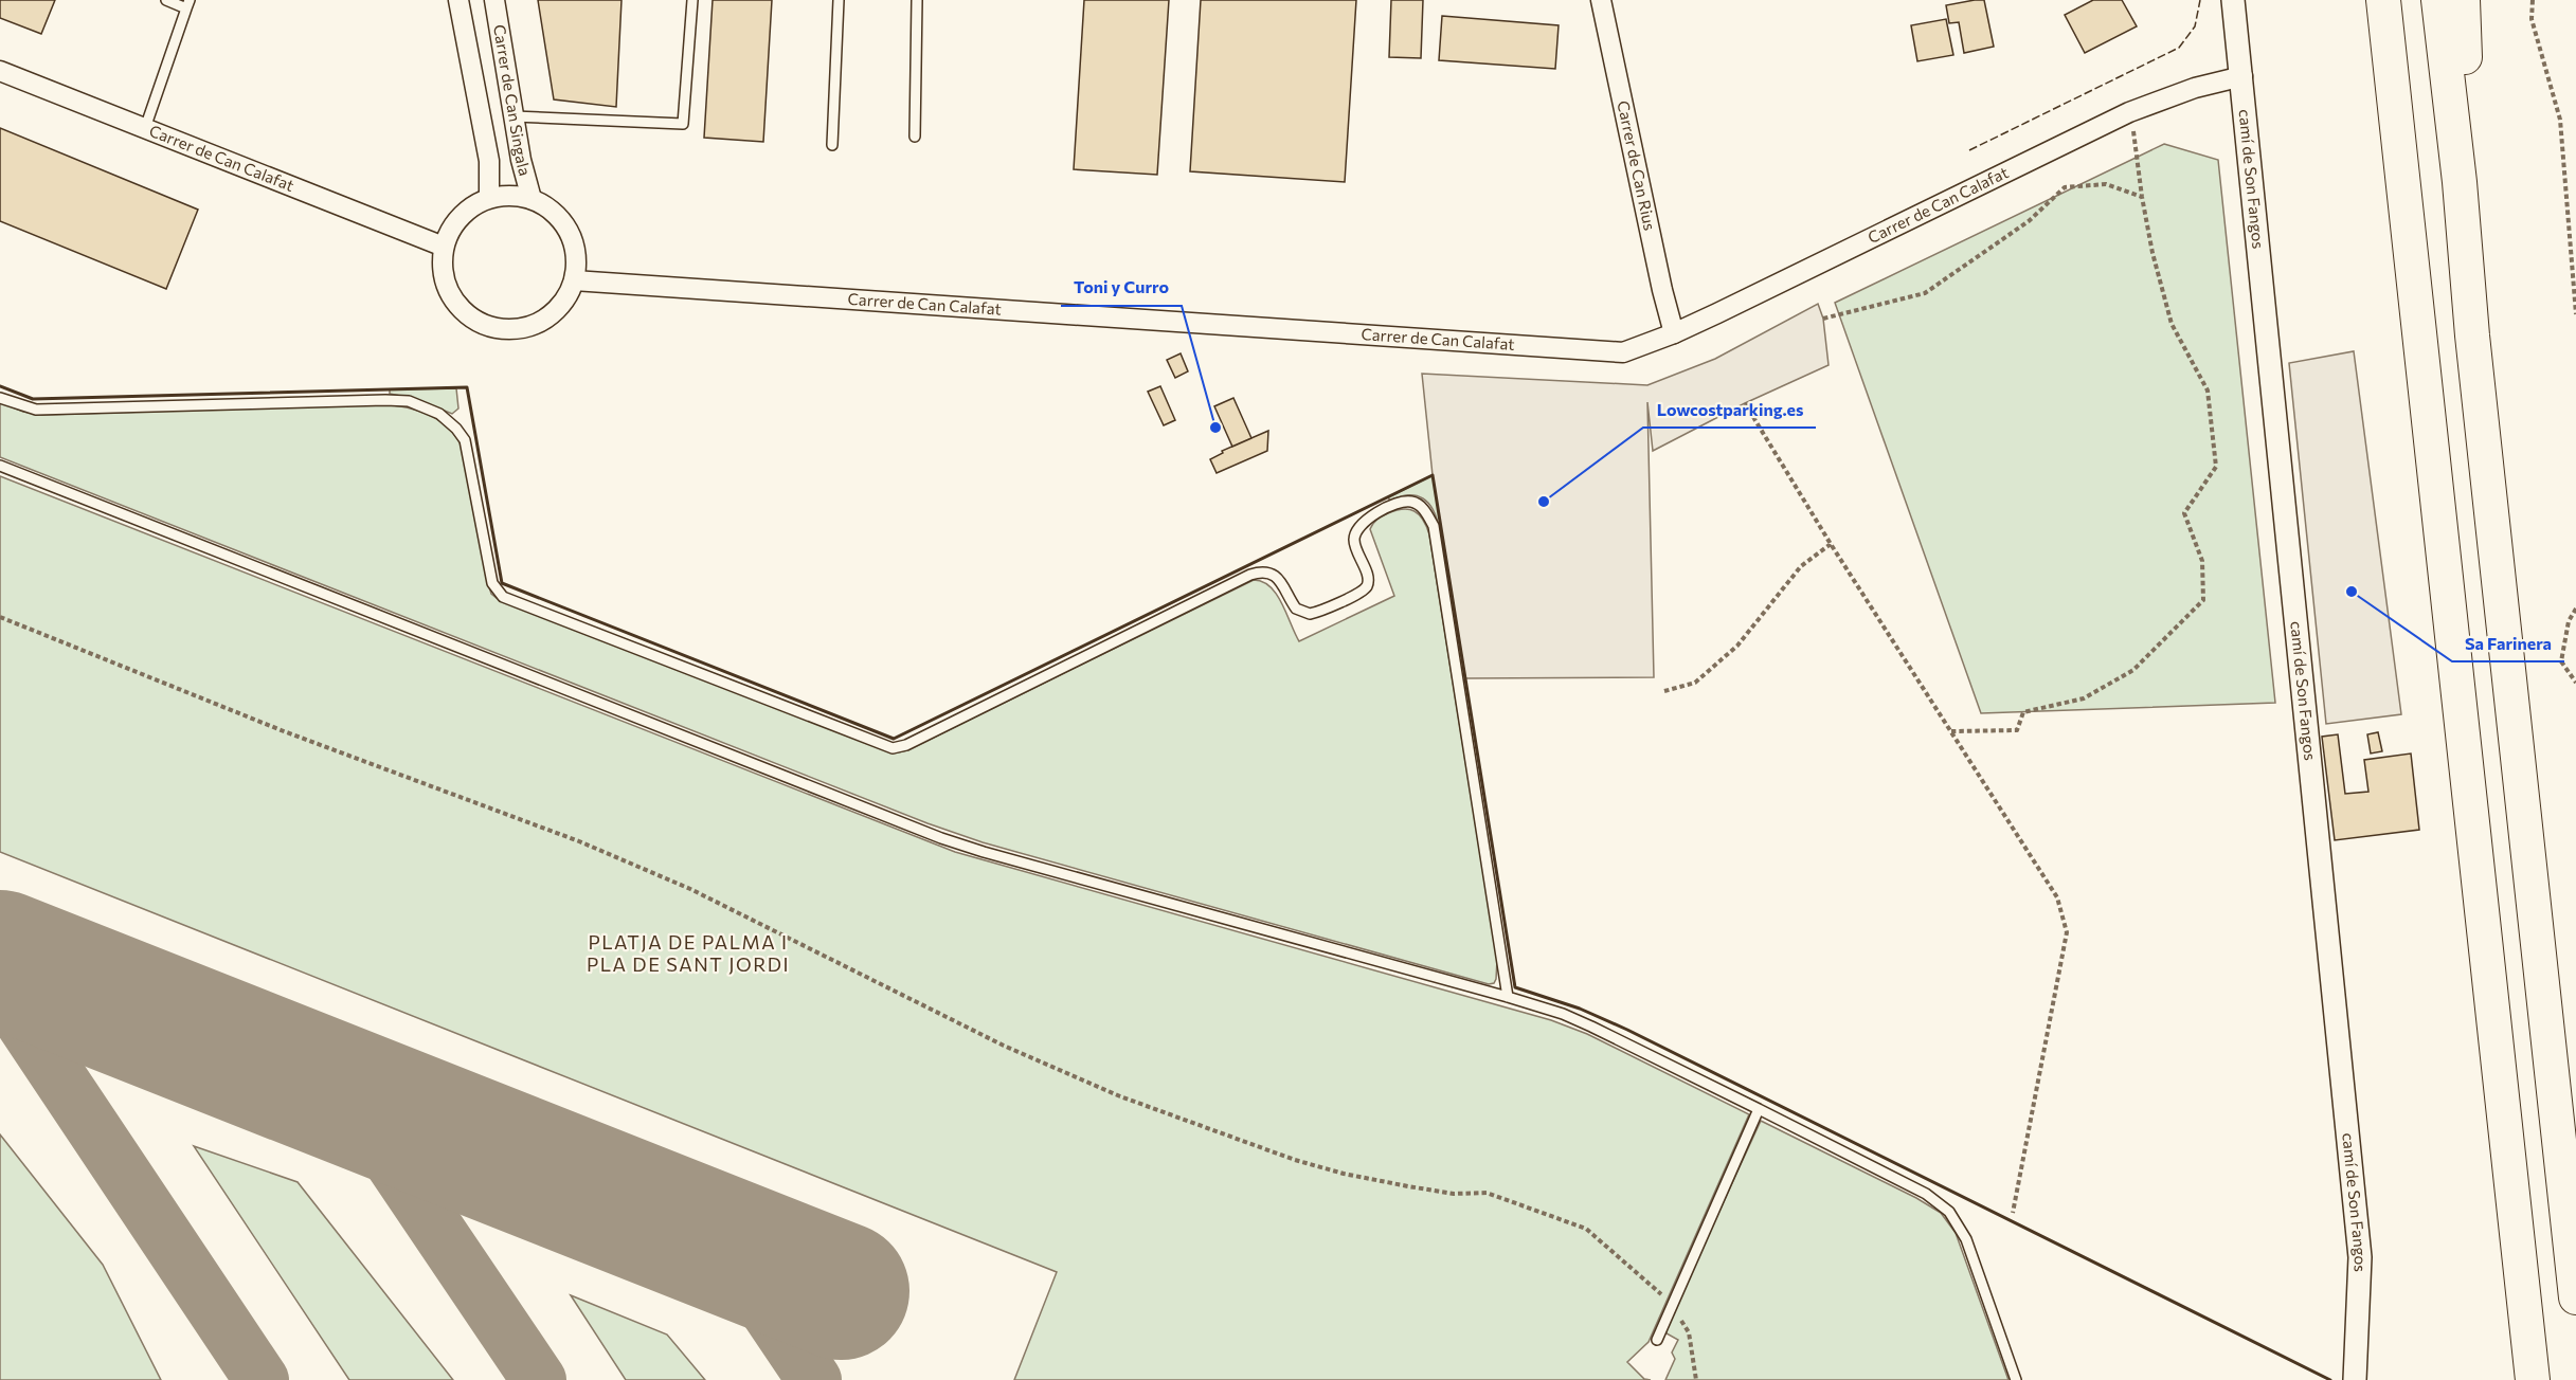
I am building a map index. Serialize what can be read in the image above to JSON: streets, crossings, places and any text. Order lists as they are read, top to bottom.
{
  "streets": {
    "street": [
      "Carrer de Can Singala",
      "Carrer de Can Calafat",
      "Carrer de Can Rius",
      "camí de Son Fangos"
    ]
  },
  "crossings": [
    ["Carrer de Can Singala", "Carrer de Can Calafat"],
    ["Carrer de Can Calafat", "Carrer de Can Rius"],
    ["Carrer de Can Calafat", "camí de Son Fangos"]
  ],
  "districts": ["PLATJA DE PALMA I PLA DE SANT JORDI"],
  "places": ["Toni y Curro", "Lowcostparking.es", "Sa Farinera"]
}
